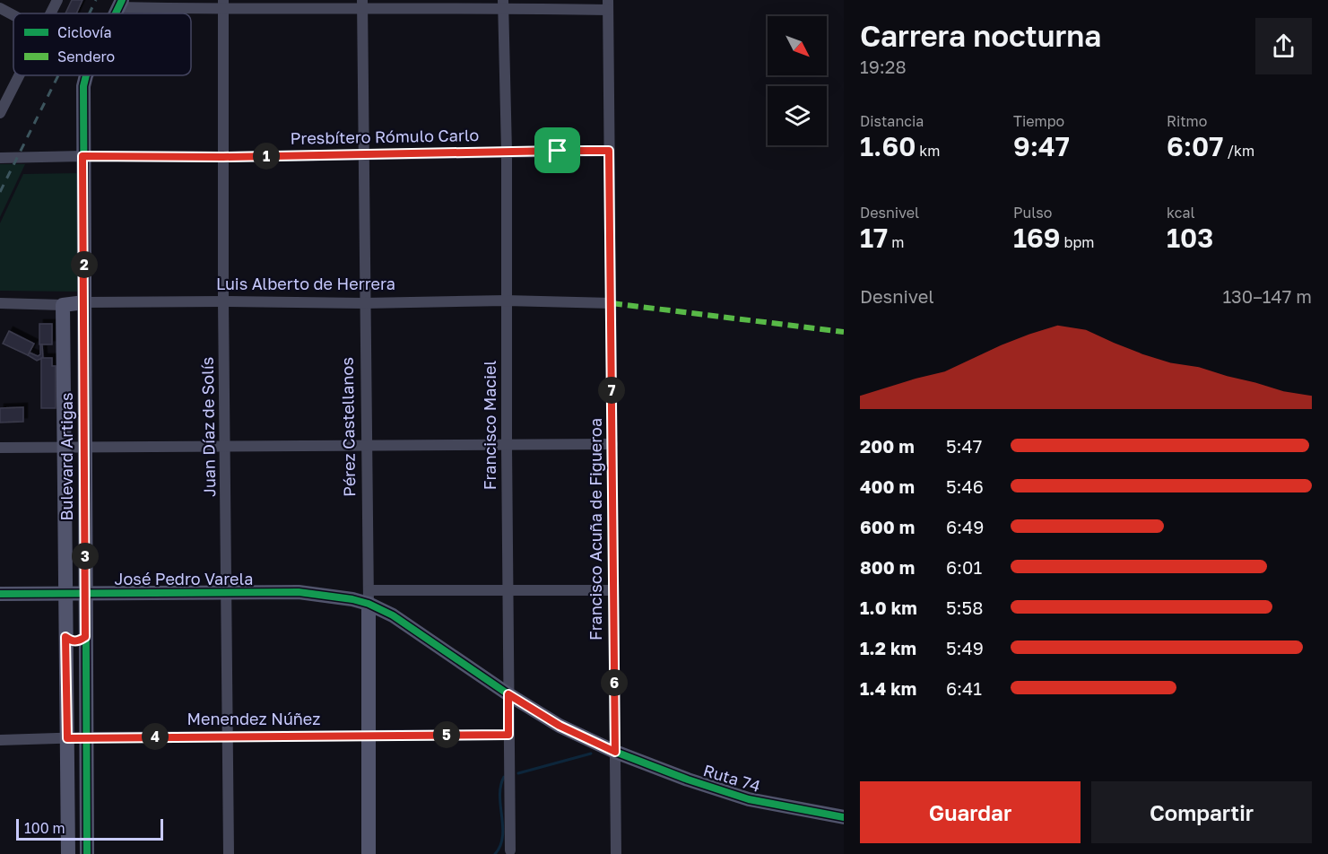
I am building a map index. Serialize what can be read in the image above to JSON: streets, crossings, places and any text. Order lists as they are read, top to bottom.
{
  "streets": {
    "street": [
      "Presbítero Rómulo Carlo",
      "Luis Alberto de Herrera",
      "Francisco Maciel",
      "Juan Díaz de Solís",
      "Pérez Castellanos",
      "Bulevard Artigas",
      "Francisco Acuña de Figueroa",
      "José Pedro Varela",
      "Menendez Núñez",
      "Ruta 74"
    ]
  },
  "crossings": [
    ["Presbítero Rómulo Carlo", "Francisco Maciel"],
    ["Presbítero Rómulo Carlo", "Juan Díaz de Solís"],
    ["Presbítero Rómulo Carlo", "Pérez Castellanos"],
    ["Presbítero Rómulo Carlo", "Bulevard Artigas"],
    ["Presbítero Rómulo Carlo", "Francisco Acuña de Figueroa"],
    ["Luis Alberto de Herrera", "Francisco Maciel"],
    ["Luis Alberto de Herrera", "Juan Díaz de Solís"],
    ["Luis Alberto de Herrera", "Pérez Castellanos"],
    ["Luis Alberto de Herrera", "Bulevard Artigas"],
    ["Luis Alberto de Herrera", "Francisco Acuña de Figueroa"],
    ["Francisco Maciel", "José Pedro Varela"],
    ["Francisco Maciel", "Menendez Núñez"],
    ["Francisco Maciel", "Ruta 74"],
    ["Juan Díaz de Solís", "José Pedro Varela"],
    ["Juan Díaz de Solís", "Menendez Núñez"],
    ["Pérez Castellanos", "José Pedro Varela"],
    ["Pérez Castellanos", "Menendez Núñez"],
    ["Bulevard Artigas", "José Pedro Varela"],
    ["Bulevard Artigas", "Menendez Núñez"],
    ["Francisco Acuña de Figueroa", "Ruta 74"],
    ["José Pedro Varela", "Ruta 74"]
  ],
  "legend": ["Ciclovía", "Sendero"],
  "scale_bar": "100 m",
  "north": "bottom right",
  "page": {
    "heading": ["Carrera nocturna", "19:28"],
    "stats": [
      ["Distancia", "1.60 km"],
      ["Tiempo", "9:47"],
      ["Ritmo", "6:07 /km"],
      ["Desnivel", "17 m"],
      ["Pulso", "169 bpm"],
      ["kcal", "103"]
    ],
    "pins": [
      "1",
      "2",
      "7",
      "3",
      "6",
      "5",
      "4"
    ],
    "chart": ["Desnivel", "130–147 m"],
    "list": [
      {
        "name": "200 m",
        "note": "5:47"
      },
      {
        "name": "400 m",
        "note": "5:46"
      },
      {
        "name": "600 m",
        "note": "6:49"
      },
      {
        "name": "800 m",
        "note": "6:01"
      },
      {
        "name": "1.0 km",
        "note": "5:58"
      },
      {
        "name": "1.2 km",
        "note": "5:49"
      },
      {
        "name": "1.4 km",
        "note": "6:41"
      }
    ],
    "buttons": ["Guardar", "Compartir"],
    "scale": "100 m"
  }
}
